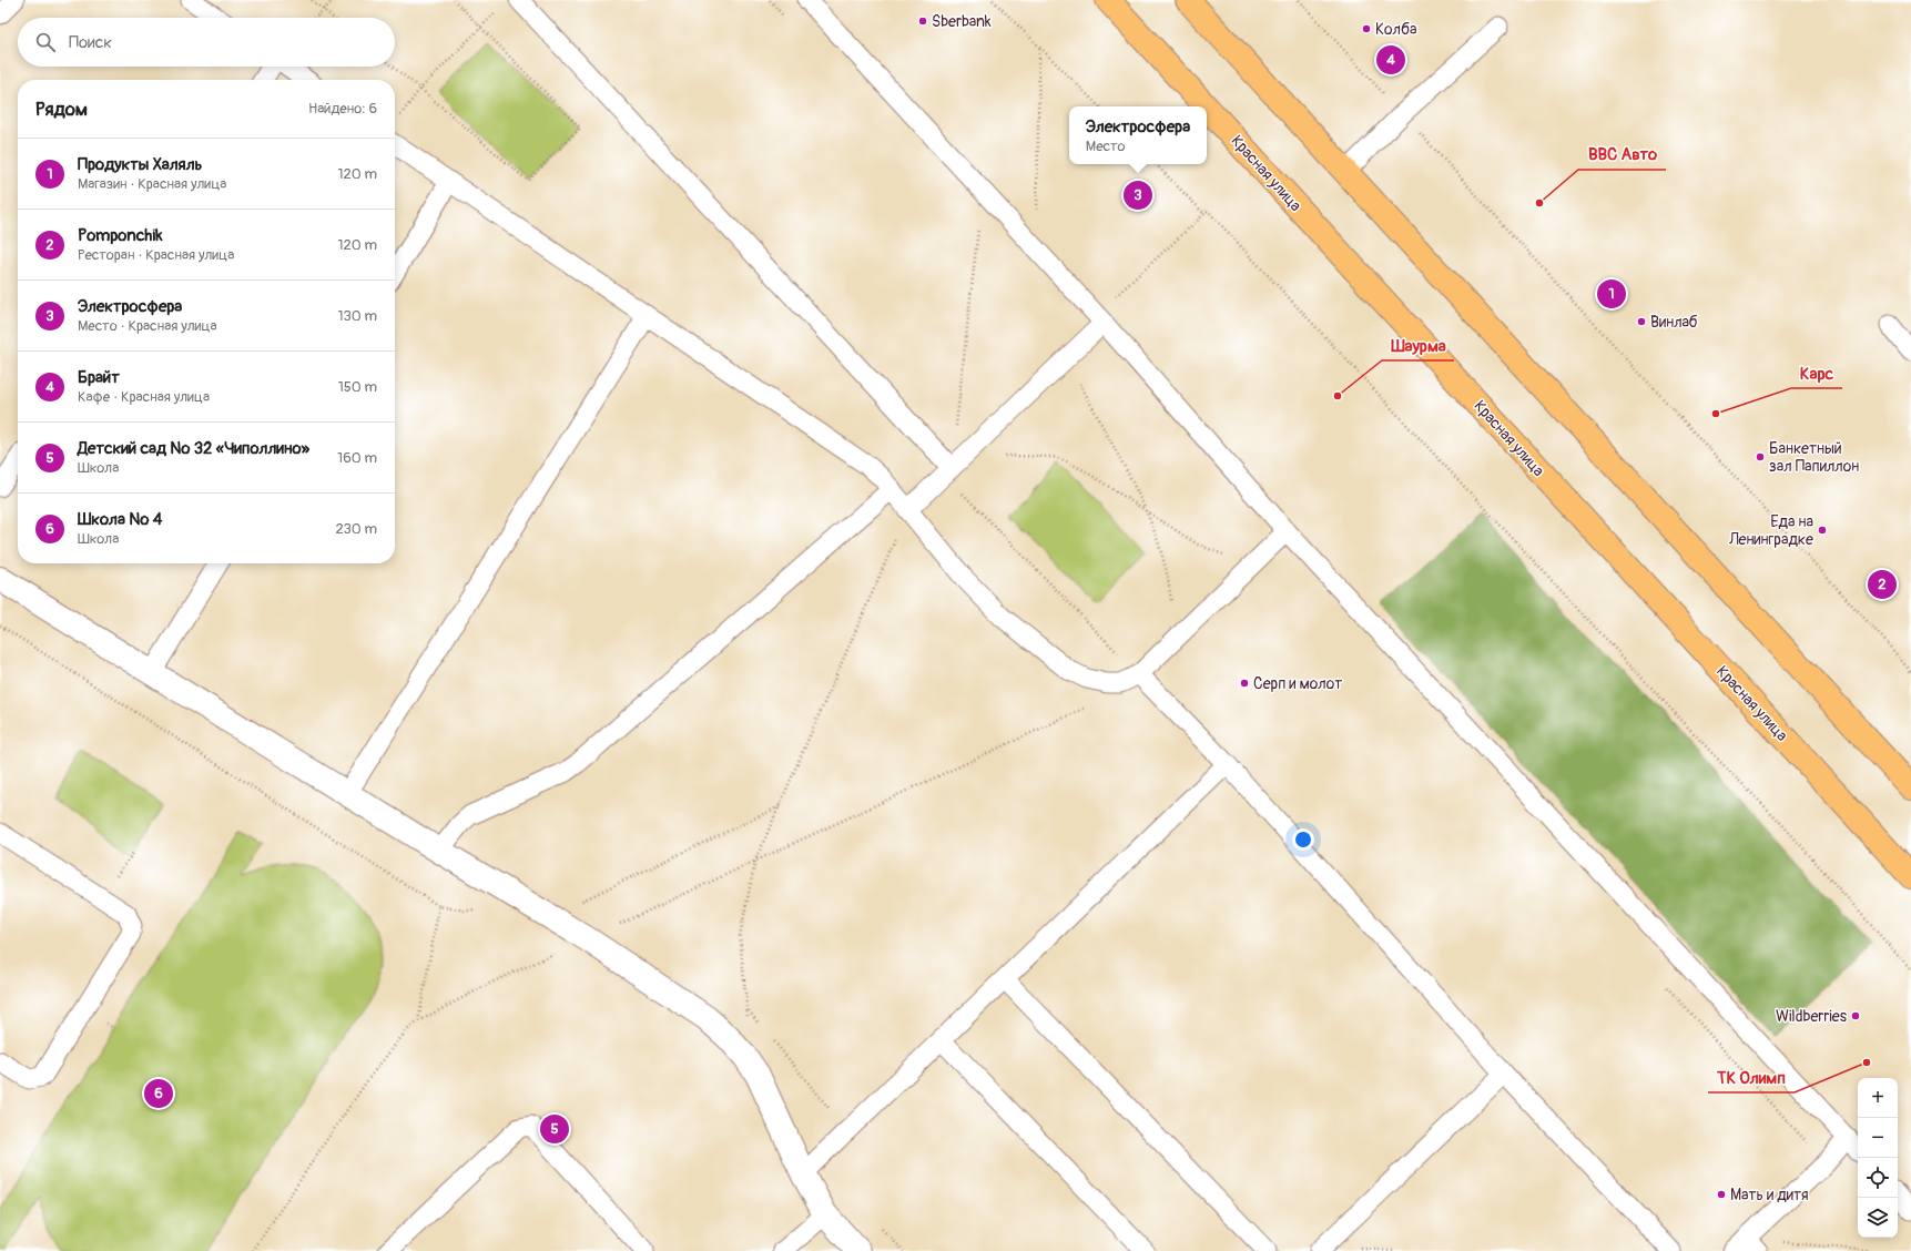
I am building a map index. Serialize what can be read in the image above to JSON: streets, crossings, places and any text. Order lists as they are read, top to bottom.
{
  "streets": {
    "highway": ["Красная улица"]
  },
  "places": [
    "Sberbank",
    "Колба",
    "ВВС Авто",
    "Винлаб",
    "Шаурма",
    "Карс",
    "Банкетный зал Папиллон",
    "Еда на Ленинградке",
    "Серп и молот",
    "Wildberries",
    "ТК Олимп",
    "Мать и дитя"
  ],
  "page": {
    "search": "Поиск",
    "pins": [
      "4",
      "3",
      "1",
      "2",
      "6",
      "5"
    ],
    "heading": ["Рядом", "Найдено: 6"],
    "popup": ["Электросфера", "Место"],
    "list": [
      {
        "mark": "1",
        "name": "Продукты Халяль",
        "note": "Магазин · Красная улица",
        "value": "120 m"
      },
      {
        "mark": "2",
        "name": "Pomponchik",
        "note": "Ресторан · Красная улица",
        "value": "120 m"
      },
      {
        "mark": "3",
        "name": "Электросфера",
        "note": "Место · Красная улица",
        "value": "130 m"
      },
      {
        "mark": "4",
        "name": "Брайт",
        "note": "Кафе · Красная улица",
        "value": "150 m"
      },
      {
        "mark": "5",
        "name": "Детский сад № 32 «Чиполлино»",
        "note": "Школа",
        "value": "160 m"
      },
      {
        "mark": "6",
        "name": "Школа № 4",
        "note": "Школа",
        "value": "230 m"
      }
    ],
    "map_buttons": ["+", "−"]
  }
}
